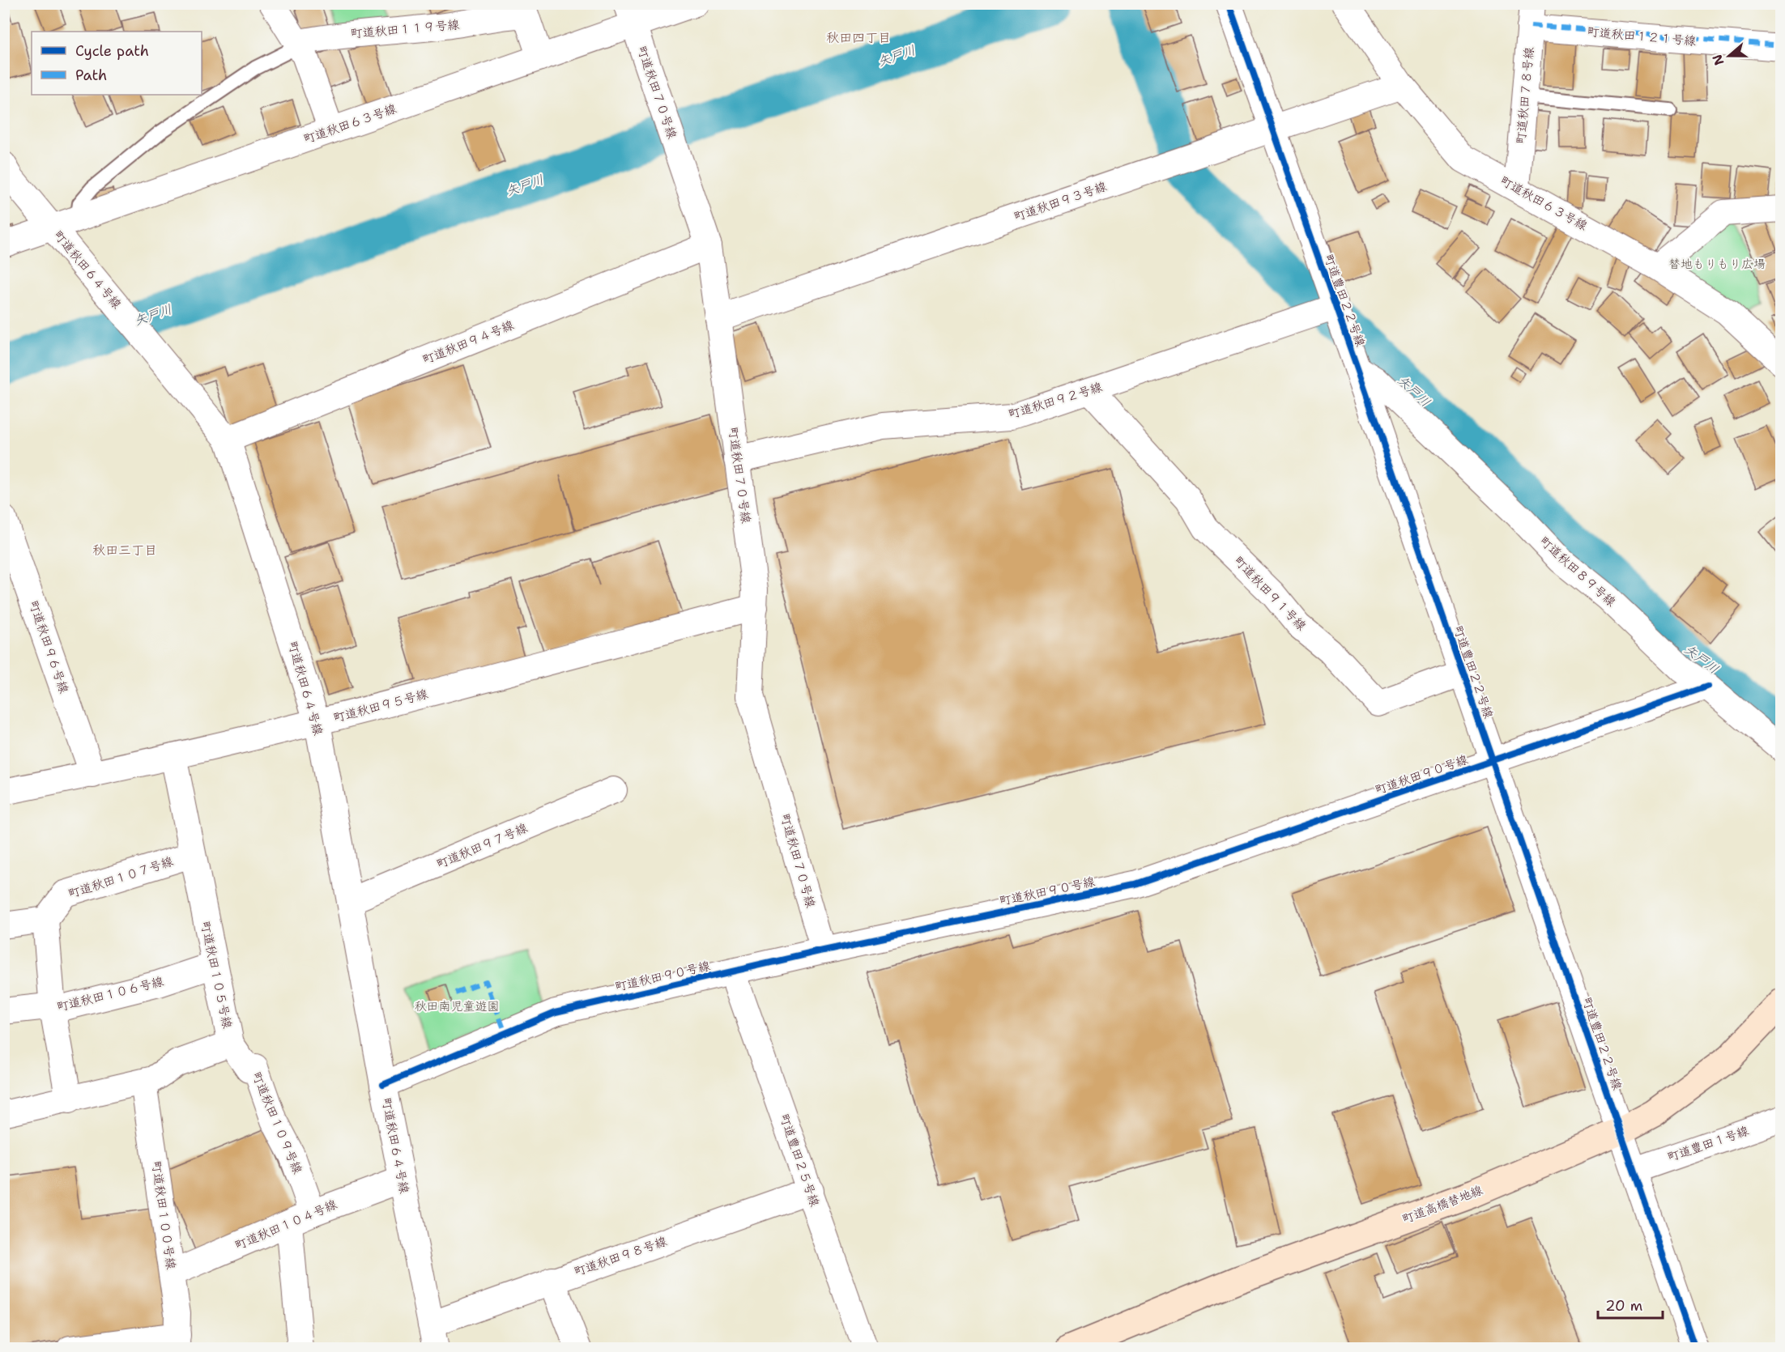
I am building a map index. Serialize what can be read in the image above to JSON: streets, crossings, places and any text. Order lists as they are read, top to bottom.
{
  "streets": {
    "street": [
      "町道秋田１１９号線",
      "町道秋田１２１号線",
      "町道秋田７０号線",
      "町道秋田７８号線",
      "町道秋田６３号線",
      "町道秋田９３号線",
      "町道秋田６４号線",
      "町道豊田２２号線",
      "町道秋田９４号線",
      "町道秋田９２号線",
      "町道秋田８９号線",
      "町道秋田９１号線",
      "町道秋田９６号線",
      "町道秋田９５号線",
      "町道秋田９０号線",
      "町道秋田９７号線",
      "町道秋田１０７号線",
      "町道秋田１０５号線",
      "町道秋田１０６号線",
      "町道秋田１０９号線",
      "町道豊田１号線",
      "町道豊田２５号線",
      "町道高橋替地線",
      "町道秋田１００号線",
      "町道秋田１０４号線",
      "町道秋田９８号線"
    ]
  },
  "crossings": [
    ["町道秋田１１９号線", "町道秋田６３号線"],
    ["町道秋田１２１号線", "町道秋田７８号線"],
    ["町道秋田７０号線", "町道秋田６３号線"],
    ["町道秋田７０号線", "町道秋田９３号線"],
    ["町道秋田７０号線", "町道秋田９４号線"],
    ["町道秋田７０号線", "町道秋田９２号線"],
    ["町道秋田７０号線", "町道秋田９５号線"],
    ["町道秋田７０号線", "町道秋田９０号線"],
    ["町道秋田７８号線", "町道秋田６３号線"],
    ["町道秋田６３号線", "町道秋田９３号線"],
    ["町道秋田６３号線", "町道秋田６４号線"],
    ["町道秋田９３号線", "町道豊田２２号線"],
    ["町道秋田６４号線", "町道秋田９４号線"],
    ["町道秋田６４号線", "町道秋田９５号線"],
    ["町道秋田６４号線", "町道秋田９０号線"],
    ["町道秋田６４号線", "町道秋田９７号線"],
    ["町道秋田６４号線", "町道秋田１０４号線"],
    ["町道秋田６４号線", "町道秋田９８号線"],
    ["町道豊田２２号線", "町道秋田９２号線"],
    ["町道豊田２２号線", "町道秋田８９号線"],
    ["町道豊田２２号線", "町道秋田９１号線"],
    ["町道豊田２２号線", "町道秋田９０号線"],
    ["町道豊田２２号線", "町道豊田１号線"],
    ["町道豊田２２号線", "町道高橋替地線"],
    ["町道秋田９２号線", "町道秋田９１号線"],
    ["町道秋田８９号線", "町道秋田９０号線"],
    ["町道秋田９６号線", "町道秋田９５号線"],
    ["町道秋田９５号線", "町道秋田１０５号線"],
    ["町道秋田９０号線", "町道豊田２５号線"],
    ["町道秋田１０７号線", "町道秋田１０５号線"],
    ["町道秋田１０５号線", "町道秋田１０６号線"],
    ["町道秋田１０５号線", "町道秋田１０９号線"],
    ["町道秋田１０５号線", "町道秋田１００号線"],
    ["町道秋田１０９号線", "町道秋田１０４号線"],
    ["町道豊田２５号線", "町道秋田９８号線"],
    ["町道秋田１００号線", "町道秋田１０４号線"]
  ],
  "districts": ["秋田四丁目", "秋田三丁目"],
  "water": ["矢戸川"],
  "parks": ["替地もりもり広場", "秋田南児童遊園"],
  "legend": ["Cycle path", "Path"],
  "scale_bar": "20 m",
  "north": "left"
}
